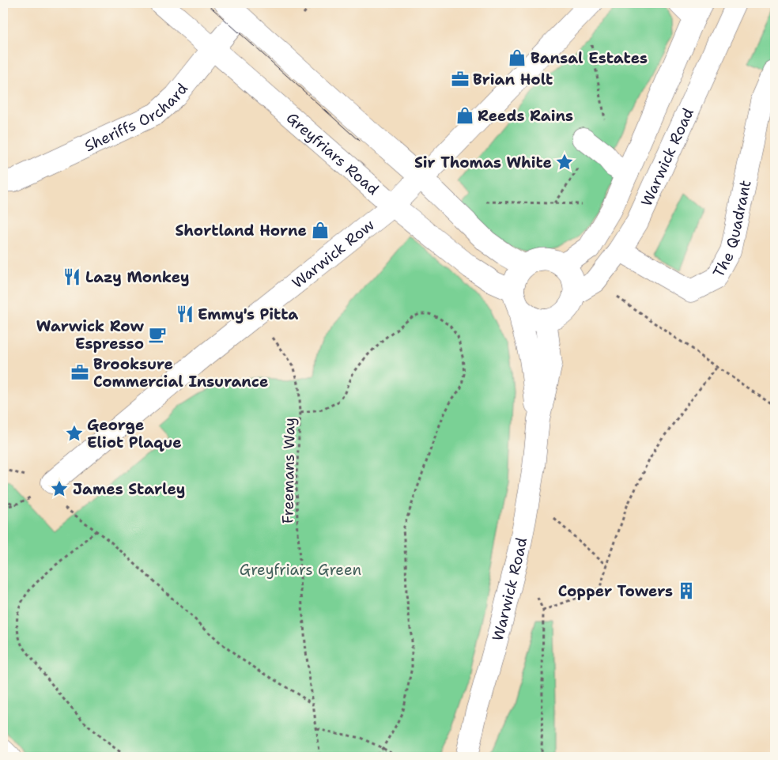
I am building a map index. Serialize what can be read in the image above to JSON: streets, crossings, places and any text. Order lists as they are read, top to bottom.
{
  "streets": {
    "main road": [
      "Sheriffs Orchard",
      "Greyfriars Road",
      "Warwick Road",
      "The Quadrant",
      "Warwick Row"
    ],
    "path": ["Freemans Way"]
  },
  "crossings": [
    ["Sheriffs Orchard", "Greyfriars Road"],
    ["Greyfriars Road", "Warwick Road"],
    ["Greyfriars Road", "Warwick Row"],
    ["Warwick Road", "The Quadrant"],
    ["Warwick Row", "Freemans Way"]
  ],
  "parks": ["Greyfriars Green"],
  "places": {
    "shop": ["Bansal Estates", "Reeds Rains", "Shortland Horne"],
    "office": ["Brian Holt", "Brooksure Commercial Insurance"],
    "place": ["Sir Thomas White", "George Eliot Plaque", "James Starley"],
    "restaurant": ["Lazy Monkey", "Emmy's Pitta"],
    "cafe": ["Warwick Row Espresso"],
    "building": ["Copper Towers"]
  }
}
